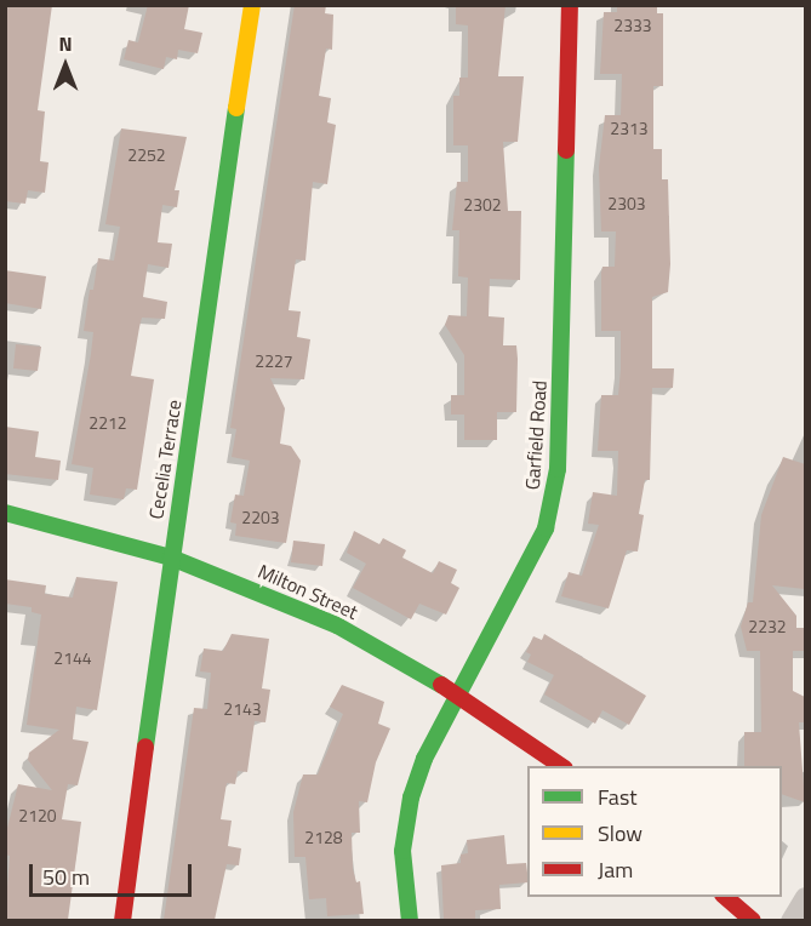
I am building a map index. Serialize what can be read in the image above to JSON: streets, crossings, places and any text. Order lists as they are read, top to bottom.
{
  "streets": {
    "street": ["Garfield Road", "Cecelia Terrace", "Milton Street"]
  },
  "crossings": [
    ["Garfield Road", "Milton Street"],
    ["Cecelia Terrace", "Milton Street"]
  ],
  "house_numbers": [
    "2333",
    "2313",
    "2252",
    "2303",
    "2302",
    "2227",
    "2212",
    "2203",
    "2232",
    "2144",
    "2143",
    "2120",
    "2128"
  ],
  "legend": ["Fast", "Slow", "Jam"],
  "scale_bar": "50 m",
  "north": "top"
}
